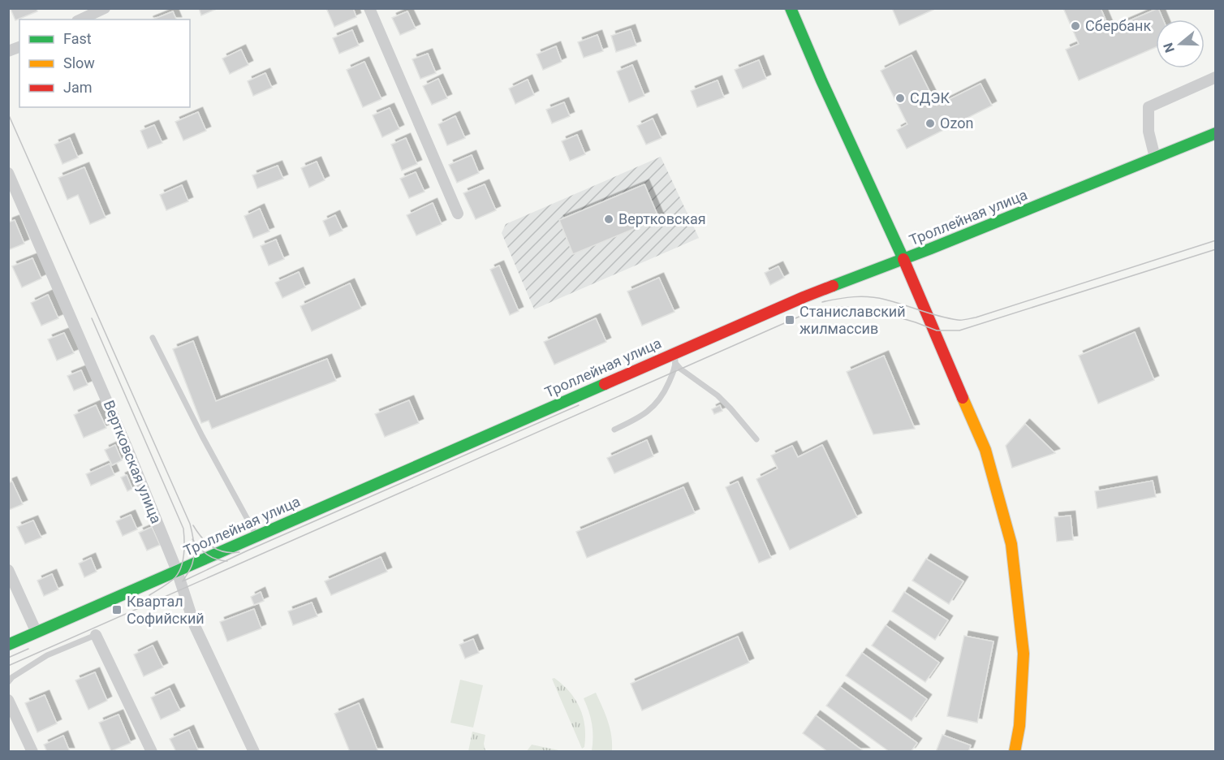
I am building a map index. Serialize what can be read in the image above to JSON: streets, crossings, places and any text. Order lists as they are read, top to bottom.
{
  "streets": {
    "main road": ["Троллейная улица"],
    "street": ["Вертковская улица"]
  },
  "crossings": [
    ["Троллейная улица", "Вертковская улица"]
  ],
  "places": {
    "other": [
      "Сбербанк",
      "СДЭК",
      "Ozon",
      "Вертковская"
    ],
    "transit": ["Станиславский жилмассив", "Квартал Софийский"]
  },
  "legend": ["Fast", "Slow", "Jam"],
  "north": "left"
}
